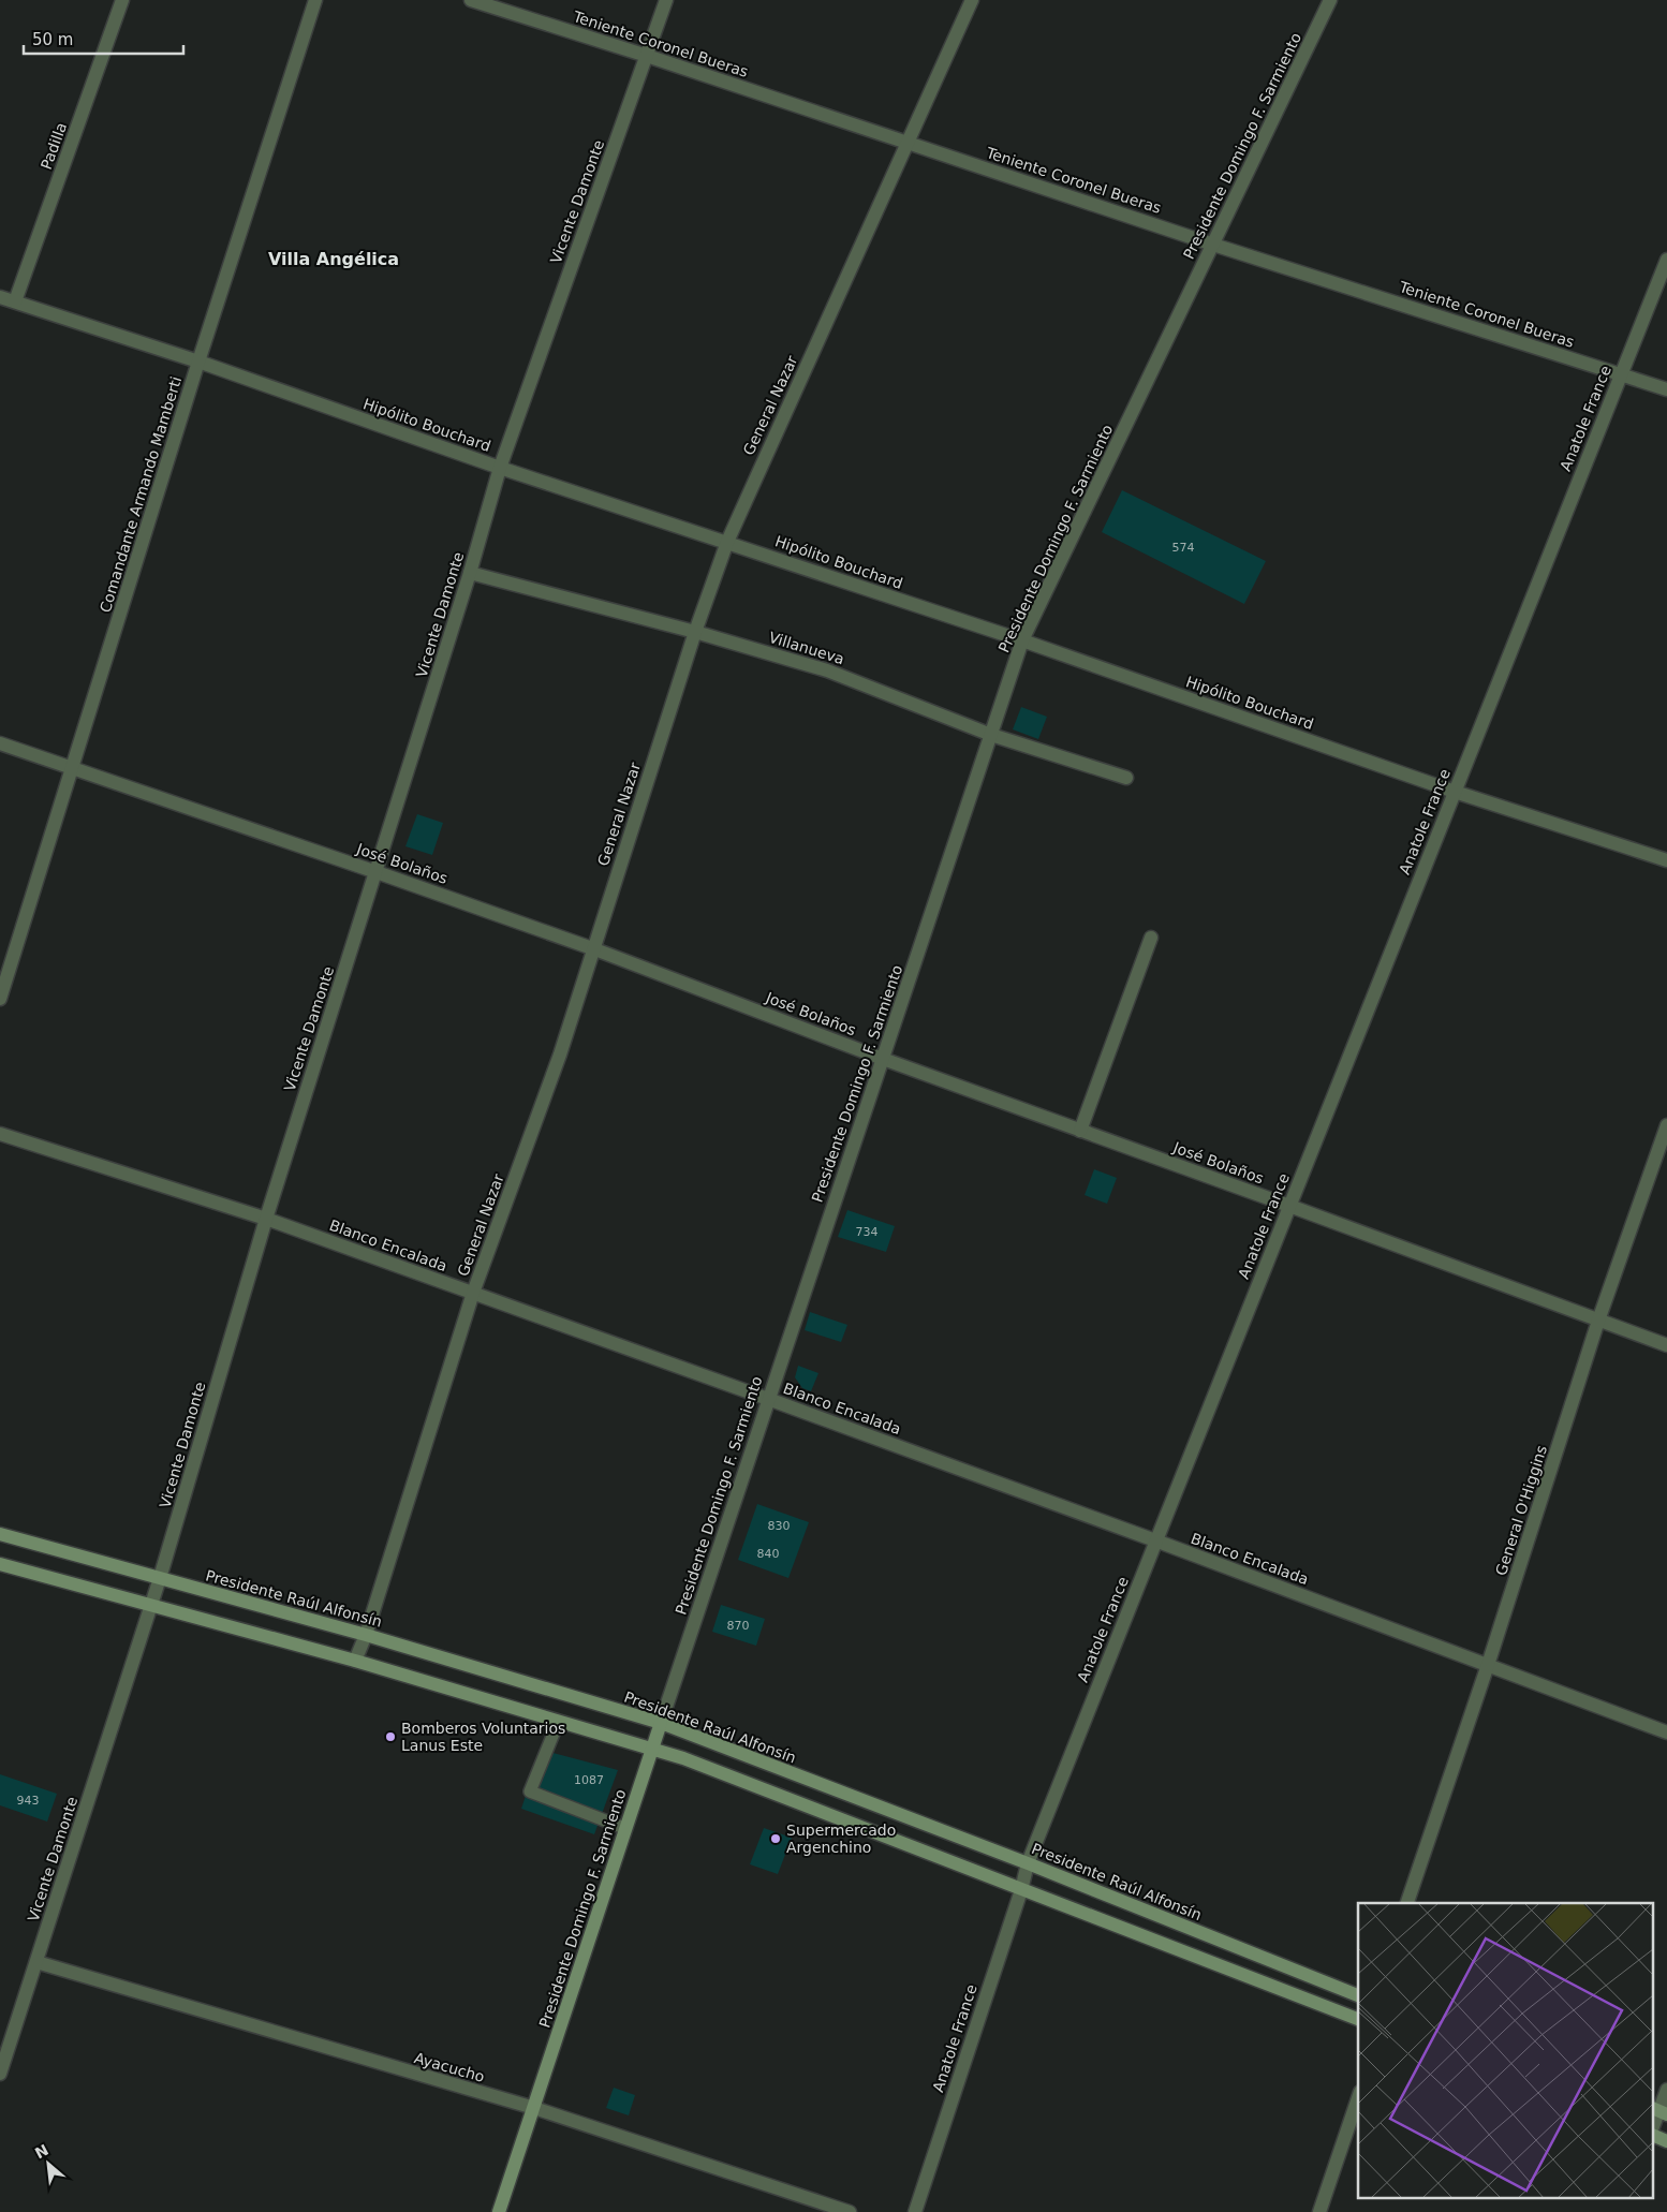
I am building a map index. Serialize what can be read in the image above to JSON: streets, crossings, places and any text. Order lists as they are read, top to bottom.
{
  "streets": {
    "main road": ["Presidente Domingo F. Sarmiento", "Presidente Raúl Alfonsín"],
    "street": [
      "Teniente Coronel Bueras",
      "Padilla",
      "Vicente Damonte",
      "General Nazar",
      "Anatole France",
      "Hipólito Bouchard",
      "Comandante Armando Mamberti",
      "Villanueva",
      "José Bolaños",
      "Blanco Encalada",
      "General O'Higgins",
      "Ayacucho"
    ]
  },
  "crossings": [
    ["Teniente Coronel Bueras", "Presidente Domingo F. Sarmiento"],
    ["Teniente Coronel Bueras", "Vicente Damonte"],
    ["Teniente Coronel Bueras", "General Nazar"],
    ["Teniente Coronel Bueras", "Anatole France"],
    ["Padilla", "Hipólito Bouchard"],
    ["Presidente Domingo F. Sarmiento", "Hipólito Bouchard"],
    ["Presidente Domingo F. Sarmiento", "Villanueva"],
    ["Presidente Domingo F. Sarmiento", "José Bolaños"],
    ["Presidente Domingo F. Sarmiento", "Blanco Encalada"],
    ["Presidente Domingo F. Sarmiento", "Presidente Raúl Alfonsín"],
    ["Presidente Domingo F. Sarmiento", "Ayacucho"],
    ["Vicente Damonte", "Hipólito Bouchard"],
    ["Vicente Damonte", "Villanueva"],
    ["Vicente Damonte", "José Bolaños"],
    ["Vicente Damonte", "Blanco Encalada"],
    ["Vicente Damonte", "Presidente Raúl Alfonsín"],
    ["Vicente Damonte", "Ayacucho"],
    ["General Nazar", "Hipólito Bouchard"],
    ["General Nazar", "Villanueva"],
    ["General Nazar", "José Bolaños"],
    ["General Nazar", "Blanco Encalada"],
    ["General Nazar", "Presidente Raúl Alfonsín"],
    ["Anatole France", "Hipólito Bouchard"],
    ["Anatole France", "José Bolaños"],
    ["Anatole France", "Blanco Encalada"],
    ["Anatole France", "Presidente Raúl Alfonsín"],
    ["Hipólito Bouchard", "Comandante Armando Mamberti"],
    ["Comandante Armando Mamberti", "José Bolaños"],
    ["José Bolaños", "General O'Higgins"],
    ["Blanco Encalada", "General O'Higgins"]
  ],
  "districts": ["Villa Angélica"],
  "places": ["Bomberos Voluntarios Lanus Este", "Supermercado Argenchino"],
  "house_numbers": [
    "574",
    "734",
    "830",
    "840",
    "870",
    "1087",
    "943"
  ],
  "scale_bar": "50 m",
  "north": "top left"
}
